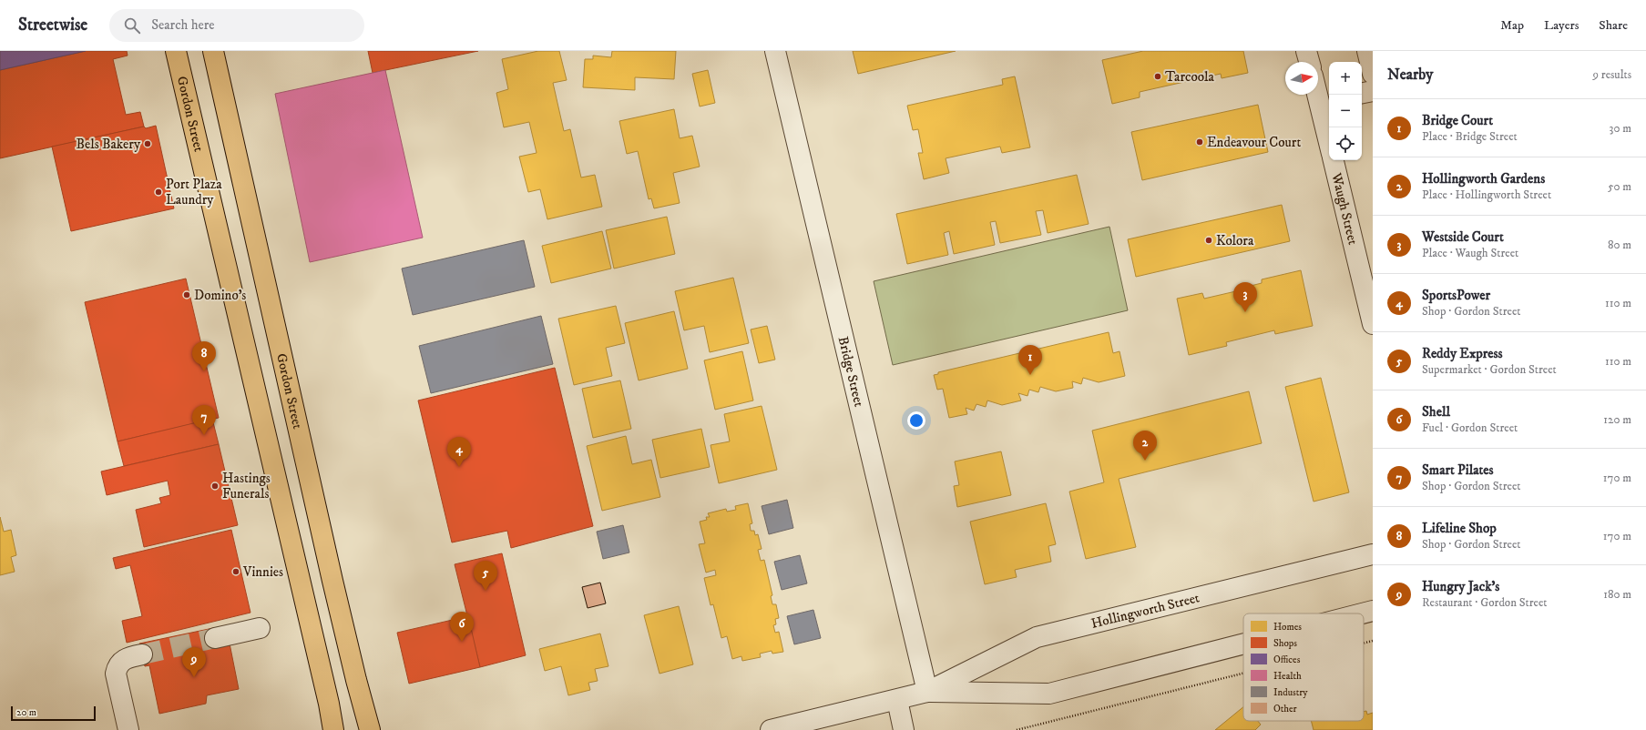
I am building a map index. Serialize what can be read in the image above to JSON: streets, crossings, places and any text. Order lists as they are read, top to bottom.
{
  "streets": {
    "main road": ["Gordon Street"],
    "street": ["Waugh Street", "Bridge Street", "Hollingworth Street"]
  },
  "crossings": [
    ["Bridge Street", "Hollingworth Street"]
  ],
  "places": [
    "Tarcoola",
    "Endeavour Court",
    "Bels Bakery",
    "Port Plaza Laundry",
    "Kolora",
    "Domino's",
    "Hastings Funerals",
    "Vinnies"
  ],
  "legend": [
    "Homes",
    "Shops",
    "Offices",
    "Health",
    "Industry",
    "Other"
  ],
  "scale_bar": "20 m",
  "north": "right",
  "page": {
    "header": "Streetwise",
    "search": "Search here",
    "nav": ["Map", "Layers", "Share"],
    "heading": ["Nearby", "9 results"],
    "map_buttons": ["+", "−"],
    "list": [
      {
        "mark": "1",
        "name": "Bridge Court",
        "note": "Place · Bridge Street",
        "value": "30 m"
      },
      {
        "mark": "2",
        "name": "Hollingworth Gardens",
        "note": "Place · Hollingworth Street",
        "value": "50 m"
      },
      {
        "mark": "3",
        "name": "Westside Court",
        "note": "Place · Waugh Street",
        "value": "80 m"
      },
      {
        "mark": "4",
        "name": "SportsPower",
        "note": "Shop · Gordon Street",
        "value": "110 m"
      },
      {
        "mark": "5",
        "name": "Reddy Express",
        "note": "Supermarket · Gordon Street",
        "value": "110 m"
      },
      {
        "mark": "6",
        "name": "Shell",
        "note": "Fuel · Gordon Street",
        "value": "120 m"
      },
      {
        "mark": "7",
        "name": "Smart Pilates",
        "note": "Shop · Gordon Street",
        "value": "170 m"
      },
      {
        "mark": "8",
        "name": "Lifeline Shop",
        "note": "Shop · Gordon Street",
        "value": "170 m"
      },
      {
        "mark": "9",
        "name": "Hungry Jack's",
        "note": "Restaurant · Gordon Street",
        "value": "180 m"
      }
    ],
    "pins": [
      "3",
      "8",
      "1",
      "7",
      "2",
      "4",
      "5",
      "6",
      "9"
    ],
    "scale": "20 m"
  }
}
